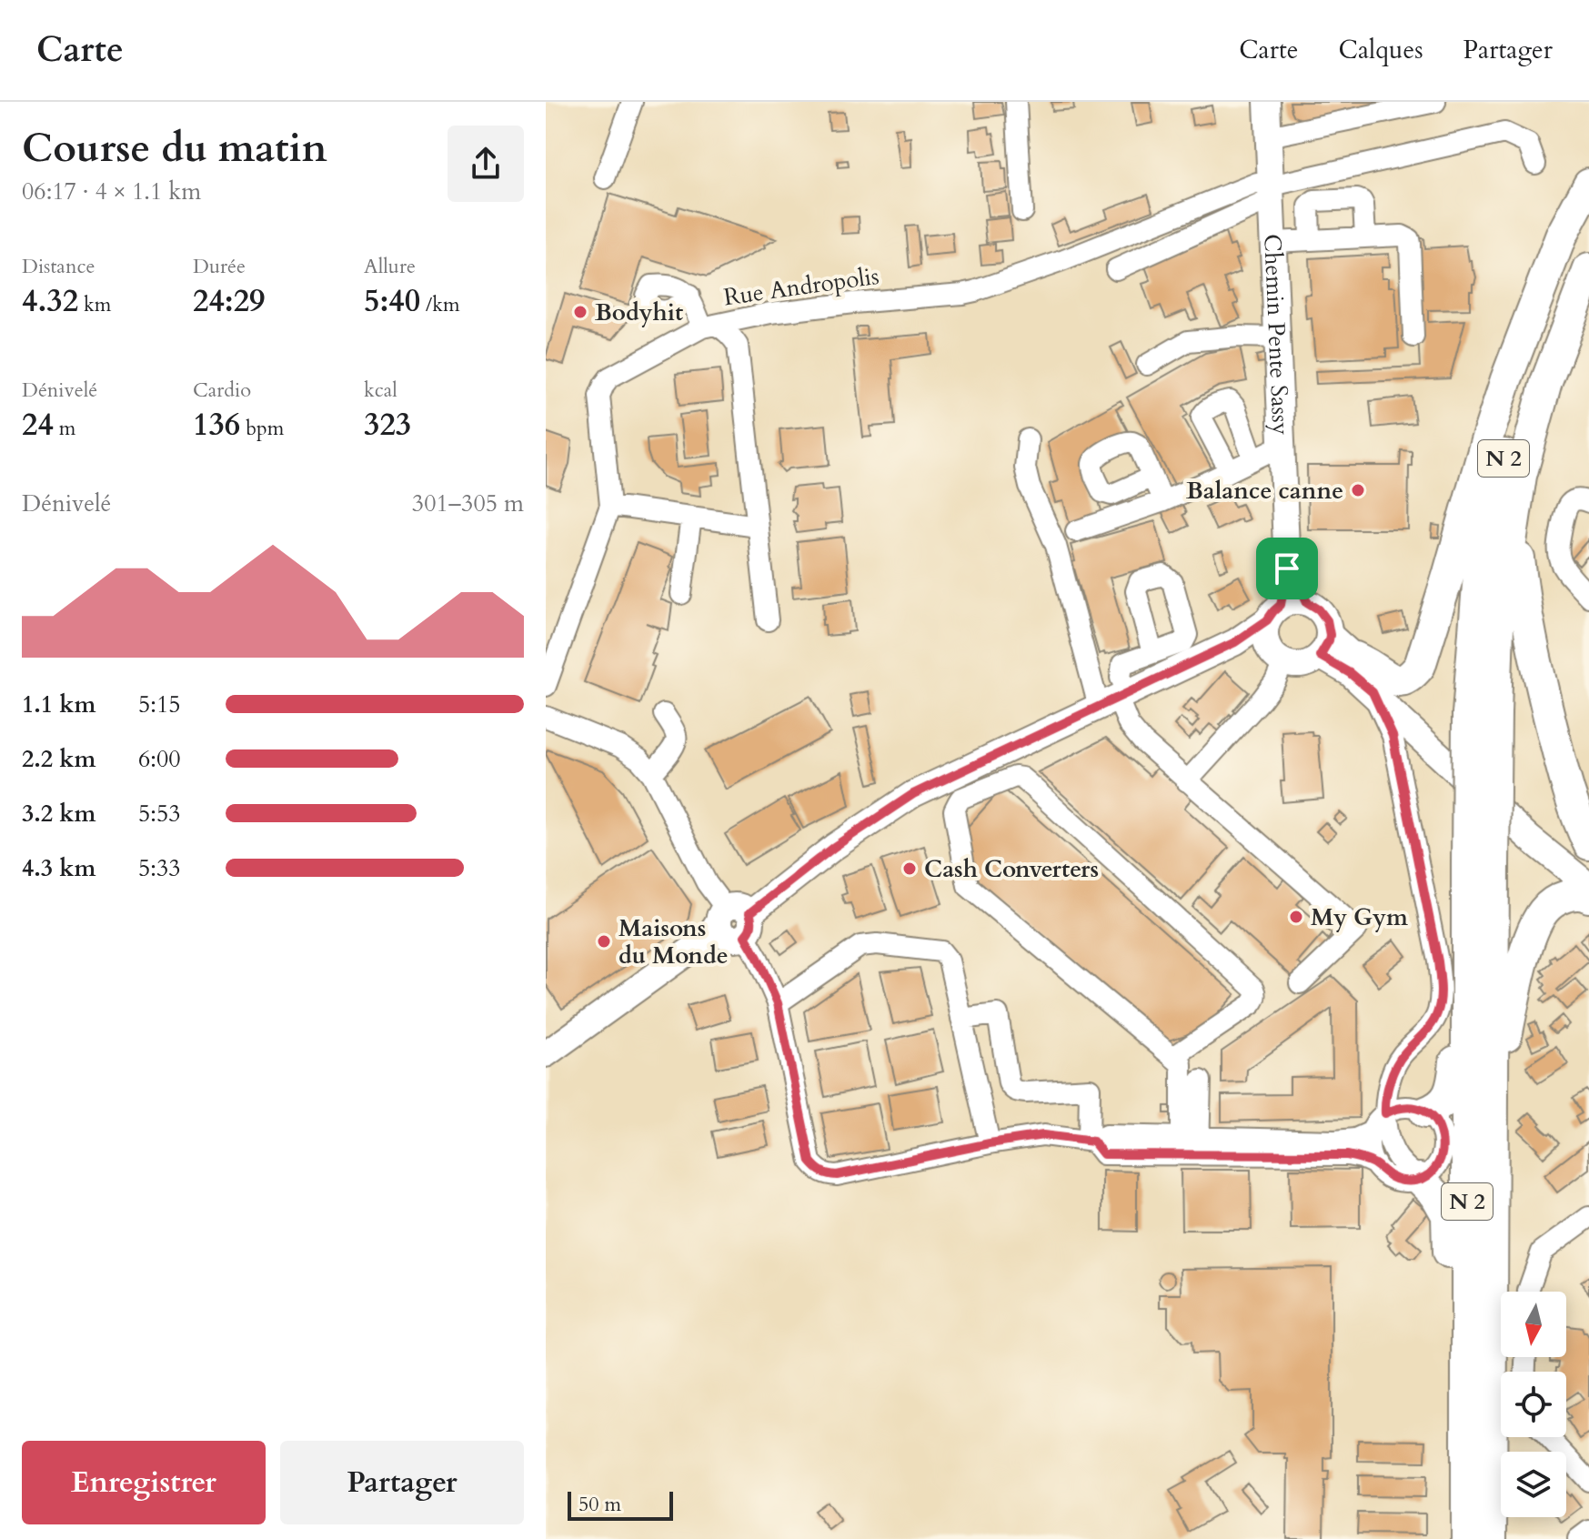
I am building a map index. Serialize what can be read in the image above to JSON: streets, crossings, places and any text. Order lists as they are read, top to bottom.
{
  "streets": {
    "highway": ["N 2"],
    "main road": ["Chemin Pente Sassy"],
    "street": ["Rue Andropolis"]
  },
  "crossings": [
    ["Rue Andropolis", "Chemin Pente Sassy"]
  ],
  "places": [
    "Bodyhit",
    "Balance canne",
    "Cash Converters",
    "My Gym",
    "Maisons du Monde"
  ],
  "scale_bar": "50 m",
  "north": "bottom",
  "page": {
    "header": "Carte",
    "nav": ["Carte", "Calques", "Partager"],
    "heading": ["Course du matin", "06:17 · 4 × 1.1 km"],
    "stats": [
      ["Distance", "4.32 km"],
      ["Durée", "24:29"],
      ["Allure", "5:40 /km"],
      ["Dénivelé", "24 m"],
      ["Cardio", "136 bpm"],
      ["kcal", "323"]
    ],
    "chart": ["Dénivelé", "301–305 m"],
    "list": [
      {
        "name": "1.1 km",
        "note": "5:15"
      },
      {
        "name": "2.2 km",
        "note": "6:00"
      },
      {
        "name": "3.2 km",
        "note": "5:53"
      },
      {
        "name": "4.3 km",
        "note": "5:33"
      }
    ],
    "buttons": ["Enregistrer", "Partager"],
    "scale": "50 m"
  }
}
